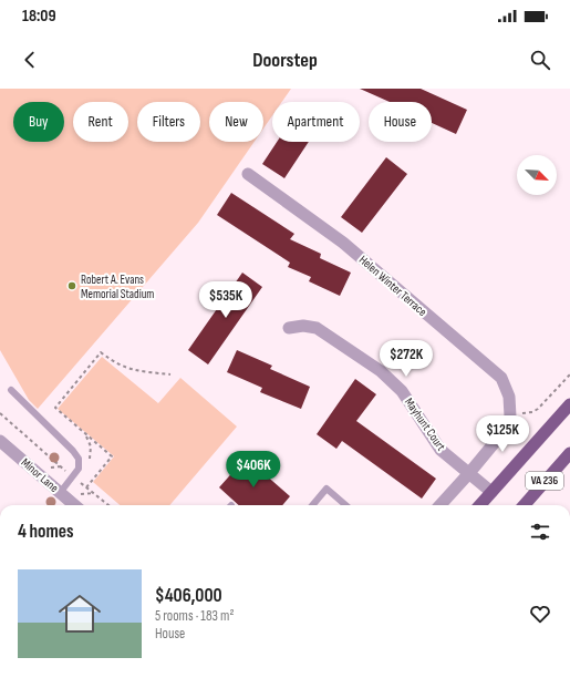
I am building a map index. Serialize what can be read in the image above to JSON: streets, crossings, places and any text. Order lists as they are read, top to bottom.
{
  "streets": {
    "main road": ["VA 236"],
    "street": ["Helen Winter Terrace", "Mayhunt Court", "Minor Lane"]
  },
  "crossings": [
    ["Mayhunt Court", "VA 236"]
  ],
  "places": ["Robert A. Evans Memorial Stadium"],
  "north": "bottom right",
  "page": {
    "status": "18:09",
    "header": "Doorstep",
    "chip": [
      "Buy",
      "Rent",
      "Filters",
      "New",
      "Apartment",
      "House"
    ],
    "price": [
      "$535K",
      "$272K",
      "$125K",
      "$406K"
    ],
    "heading": "4 homes",
    "list": [
      {
        "name": "$406,000",
        "note": "5 rooms · 183 m² · House"
      }
    ]
  }
}
